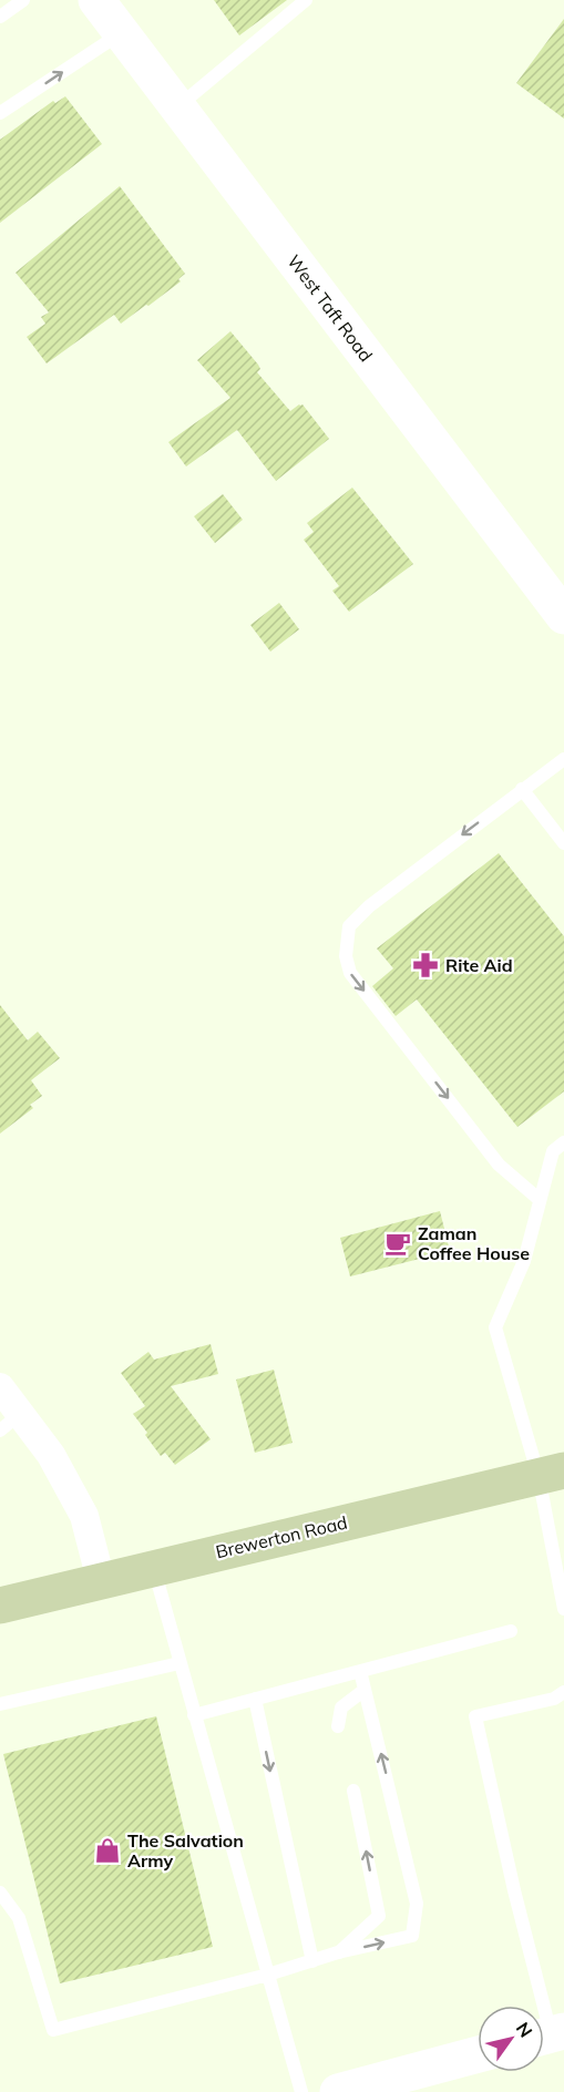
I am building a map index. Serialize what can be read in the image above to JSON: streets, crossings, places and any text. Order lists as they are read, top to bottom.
{
  "streets": {
    "main road": ["West Taft Road", "Brewerton Road"]
  },
  "places": {
    "pharmacy": ["Rite Aid"],
    "cafe": ["Zaman Coffee House"],
    "shop": ["The Salvation Army"]
  },
  "north": "top right"
}
